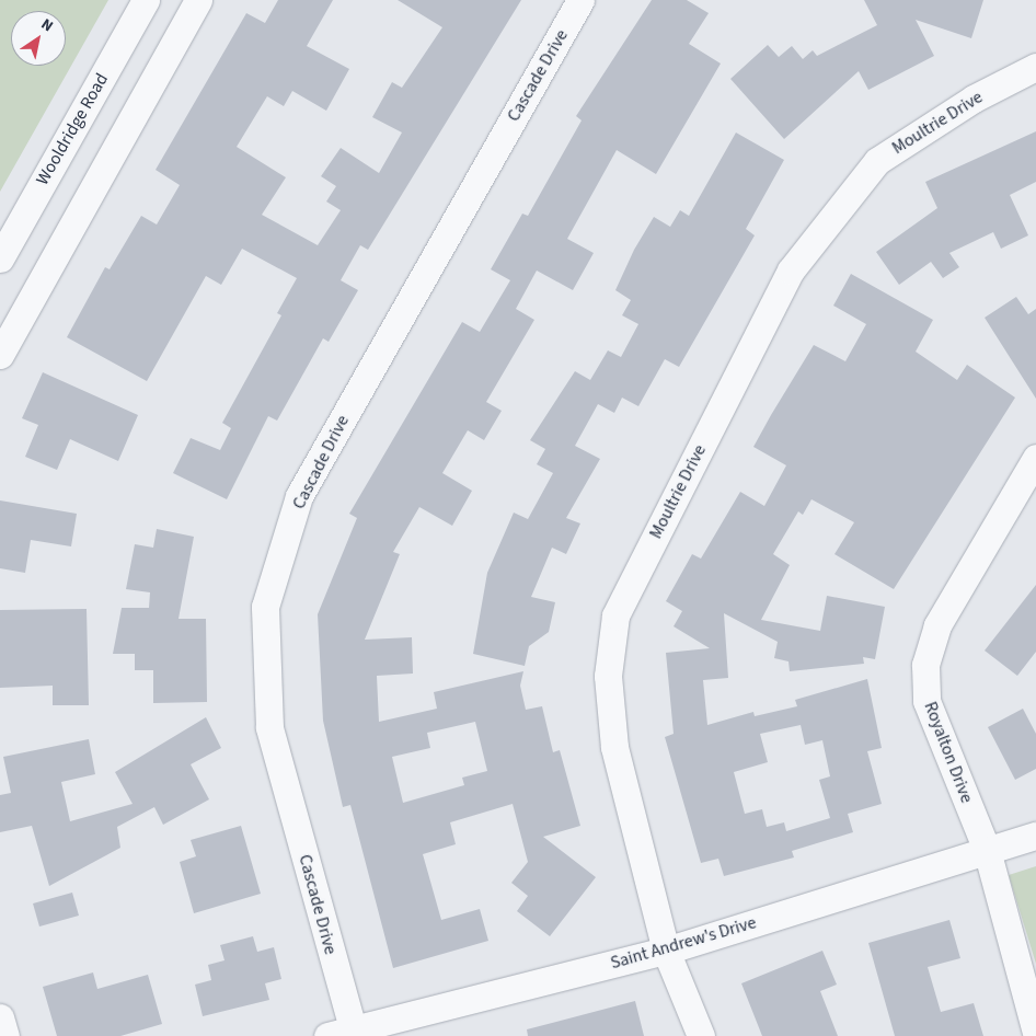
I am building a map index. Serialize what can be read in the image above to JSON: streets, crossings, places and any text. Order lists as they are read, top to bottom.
{
  "streets": {
    "street": [
      "Cascade Drive",
      "Moultrie Drive",
      "Wooldridge Road",
      "Royalton Drive",
      "Saint Andrew's Drive"
    ]
  },
  "crossings": [
    ["Cascade Drive", "Saint Andrew's Drive"],
    ["Moultrie Drive", "Saint Andrew's Drive"],
    ["Royalton Drive", "Saint Andrew's Drive"]
  ],
  "north": "top right"
}
